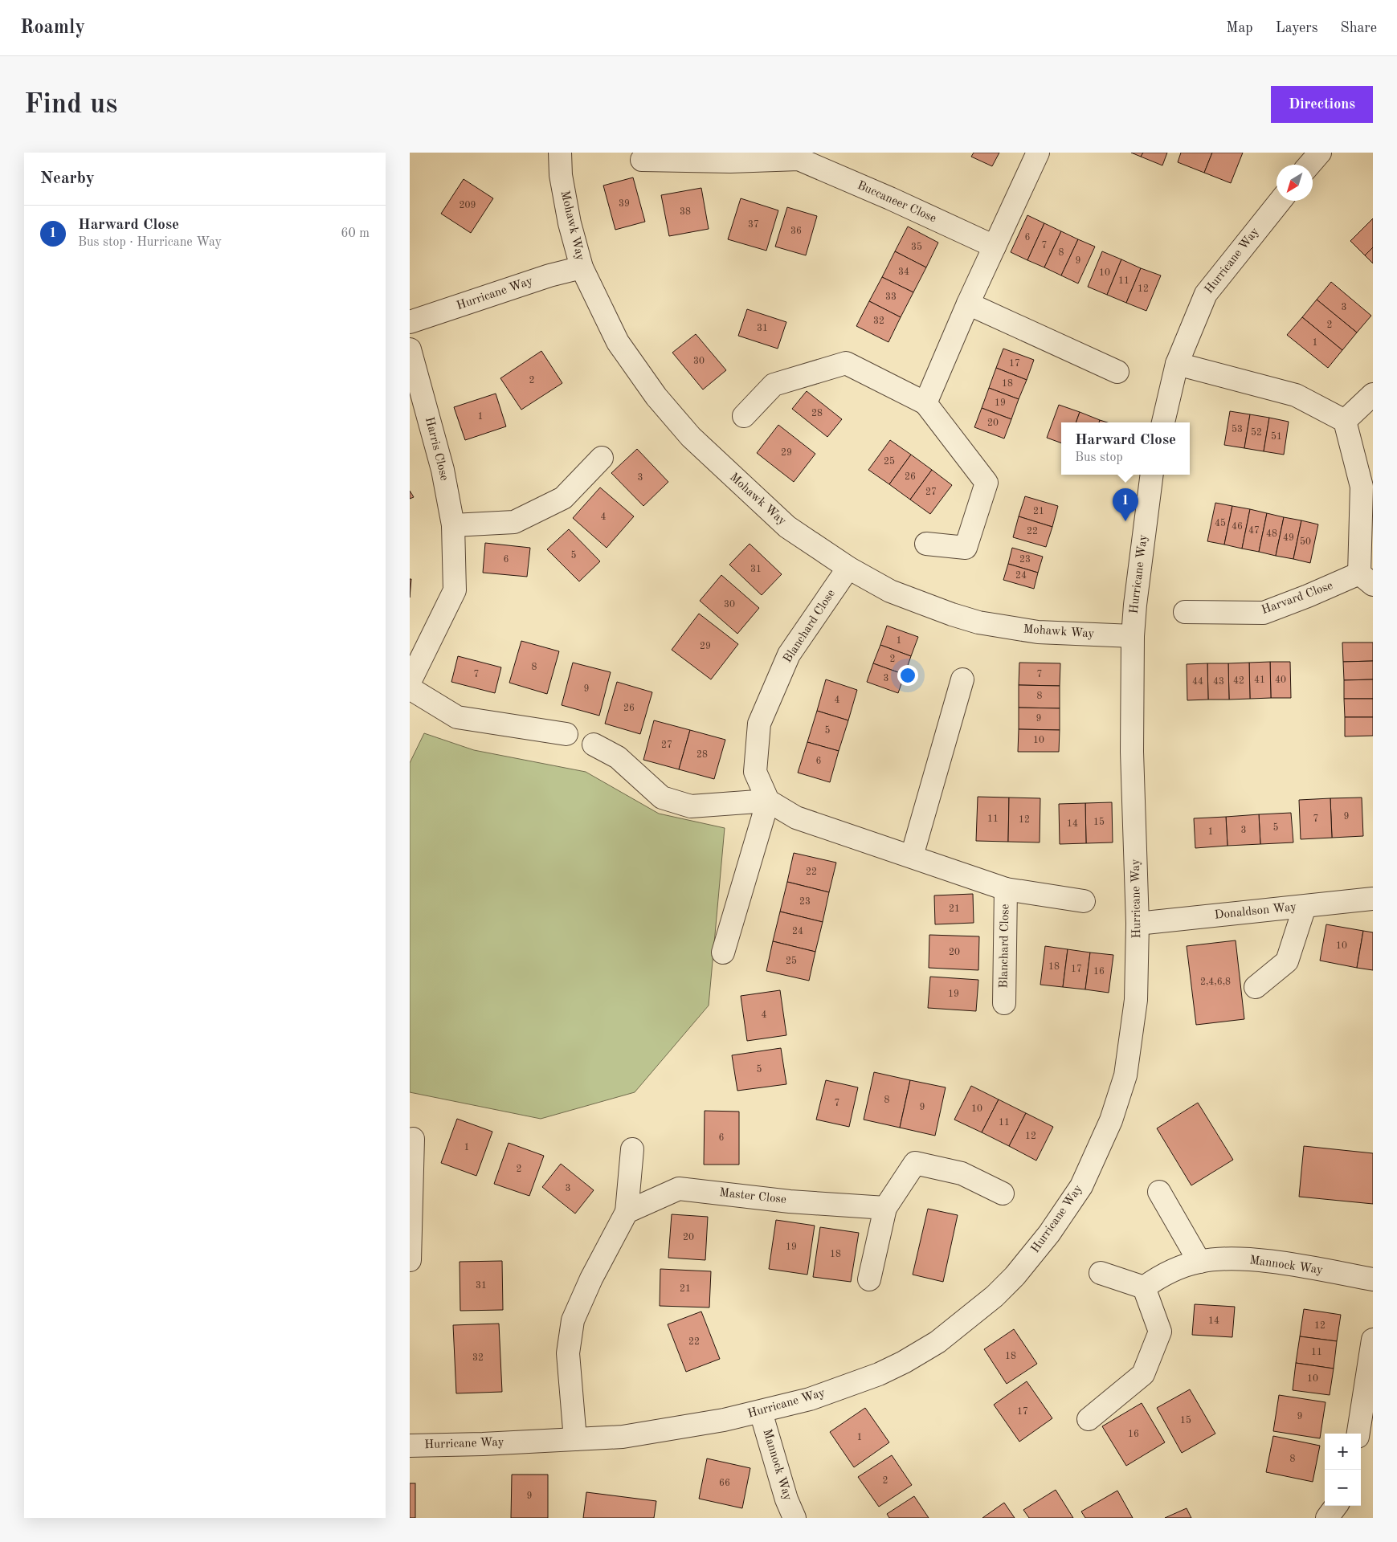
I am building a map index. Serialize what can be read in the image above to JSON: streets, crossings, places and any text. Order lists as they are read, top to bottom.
{
  "streets": {
    "street": [
      "Buccaneer Close",
      "Mohawk Way",
      "Hurricane Way",
      "Harris Close",
      "Harvard Close",
      "Blanchard Close",
      "Donaldson Way",
      "Master Close",
      "Mannock Way"
    ]
  },
  "crossings": [
    ["Mohawk Way", "Hurricane Way"],
    ["Mohawk Way", "Blanchard Close"],
    ["Hurricane Way", "Donaldson Way"],
    ["Hurricane Way", "Mannock Way"]
  ],
  "house_numbers": [
    "39",
    "209",
    "38",
    "37",
    "36",
    "6",
    "7",
    "35",
    "8",
    "9",
    "34",
    "10",
    "11",
    "12",
    "33",
    "3",
    "32",
    "2",
    "31",
    "1",
    "30",
    "17",
    "2",
    "18",
    "19",
    "28",
    "1",
    "20",
    "53",
    "52",
    "51",
    "29",
    "25",
    "26",
    "3",
    "27",
    "21",
    "4",
    "45",
    "46",
    "47",
    "22",
    "48",
    "49",
    "50",
    "5",
    "6",
    "23",
    "31",
    "24",
    "30",
    "1",
    "29",
    "2",
    "8",
    "7",
    "7",
    "3",
    "41",
    "40",
    "42",
    "44",
    "43",
    "9",
    "8",
    "4",
    "26",
    "9",
    "5",
    "10",
    "27",
    "28",
    "6",
    "9",
    "11",
    "7",
    "12",
    "15",
    "14",
    "5",
    "3",
    "1",
    "22",
    "23",
    "21",
    "24",
    "10",
    "20",
    "25",
    "18",
    "17",
    "16",
    "2,4,6,8",
    "19",
    "4",
    "5",
    "8",
    "7",
    "9",
    "10",
    "11",
    "12",
    "6",
    "1",
    "2",
    "3",
    "20",
    "19",
    "18",
    "31",
    "21",
    "14",
    "12",
    "22",
    "11",
    "18",
    "32",
    "10",
    "17",
    "9",
    "15",
    "16",
    "1",
    "8",
    "2",
    "66",
    "9"
  ],
  "north": "bottom left",
  "page": {
    "header": "Roamly",
    "nav": ["Map", "Layers", "Share"],
    "buttons": "Directions",
    "title": "Find us",
    "heading": "Nearby",
    "list": [
      {
        "mark": "1",
        "name": "Harward Close",
        "note": "Bus stop · Hurricane Way",
        "value": "60 m"
      }
    ],
    "popup": ["Harward Close", "Bus stop"],
    "pins": "1",
    "map_buttons": ["+", "−"]
  }
}
